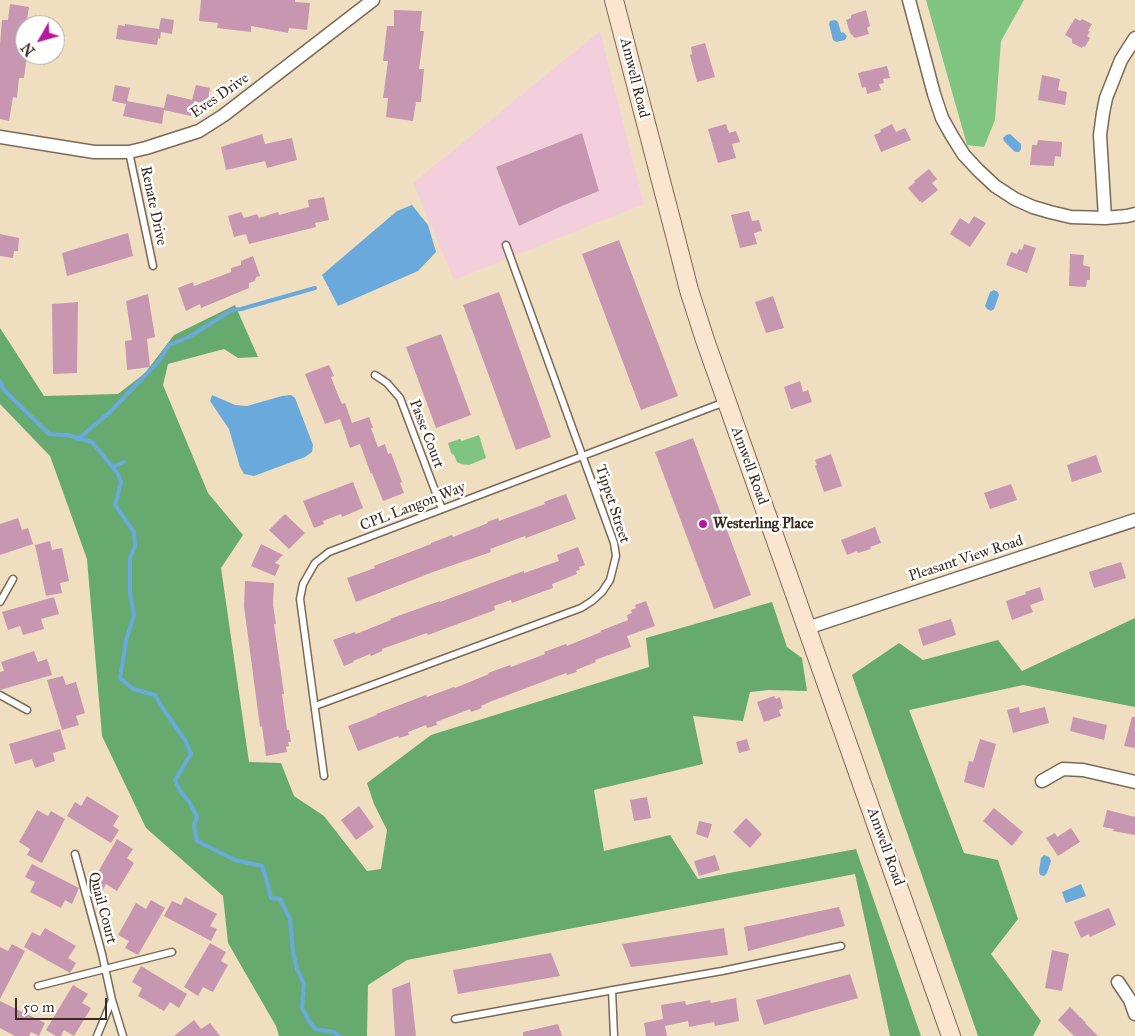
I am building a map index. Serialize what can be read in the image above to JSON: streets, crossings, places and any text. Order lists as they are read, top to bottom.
{
  "streets": {
    "main road": ["Amwell Road"],
    "street": ["Eves Drive", "Pleasant View Road"],
    "lane": [
      "Renate Drive",
      "Passe Court",
      "Tippet Street",
      "CPL Langon Way",
      "Quail Court"
    ]
  },
  "crossings": [
    ["Amwell Road", "CPL Langon Way"],
    ["Amwell Road", "Pleasant View Road"],
    ["Eves Drive", "Renate Drive"],
    ["Passe Court", "CPL Langon Way"],
    ["Tippet Street", "CPL Langon Way"]
  ],
  "places": ["Westerling Place"],
  "scale_bar": "50 m",
  "north": "bottom left"
}
